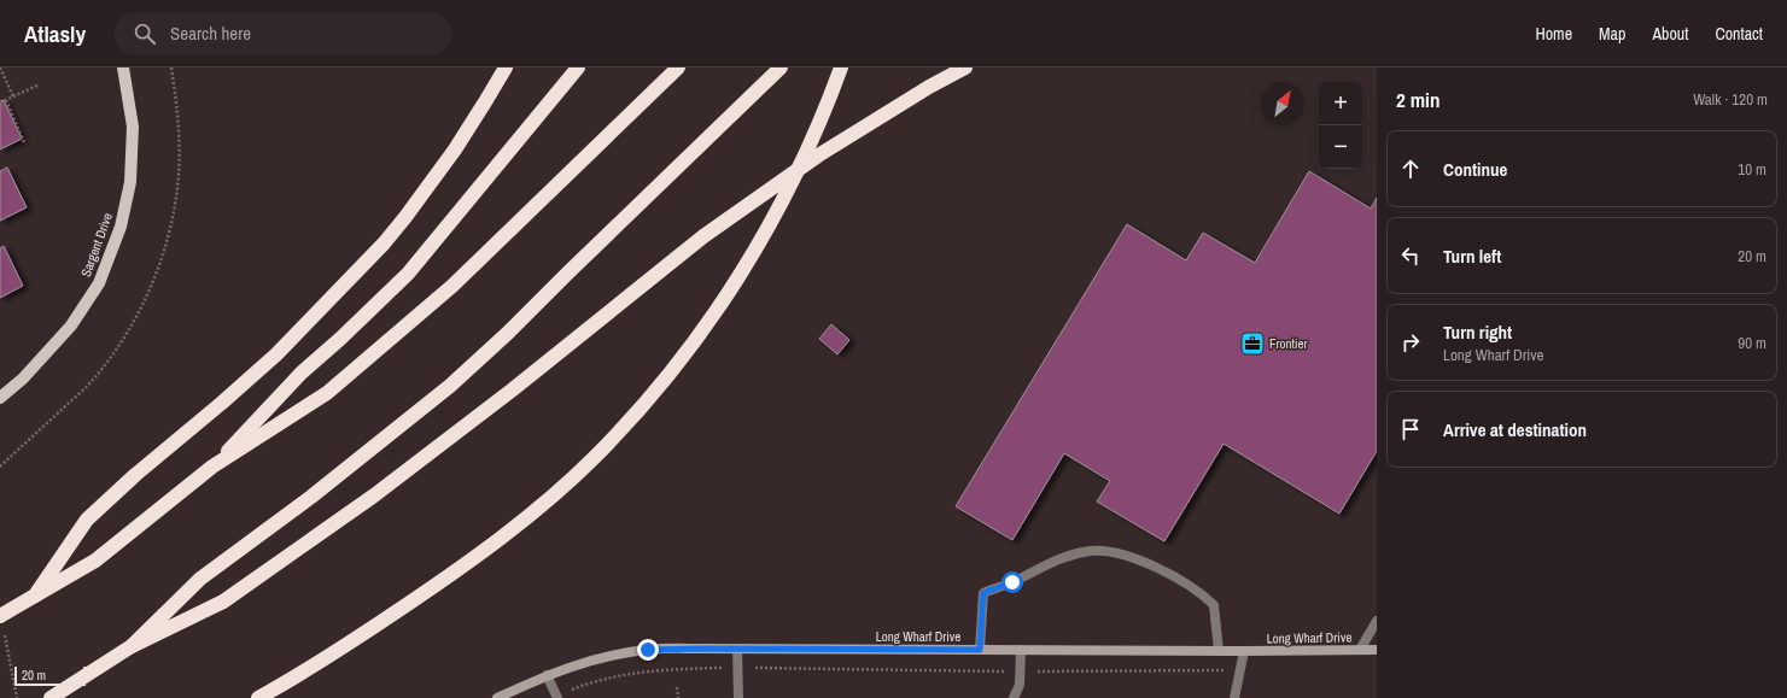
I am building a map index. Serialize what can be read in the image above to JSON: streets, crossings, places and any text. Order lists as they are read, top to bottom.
{
  "streets": {
    "main road": ["Sargent Drive", "Long Wharf Drive"]
  },
  "places": {
    "office": ["Frontier"]
  },
  "scale_bar": "20 m",
  "north": "top right",
  "page": {
    "header": "Atlasly",
    "search": "Search here",
    "nav": [
      "Home",
      "Map",
      "About",
      "Contact"
    ],
    "heading": ["2 min", "Walk · 120 m"],
    "map_buttons": ["+", "−"],
    "list": [
      ["Continue", "10 m"],
      ["Turn left", "20 m"],
      ["Turn right", "Long Wharf Drive", "90 m"],
      "Arrive at destination"
    ],
    "scale": "20 m"
  }
}
